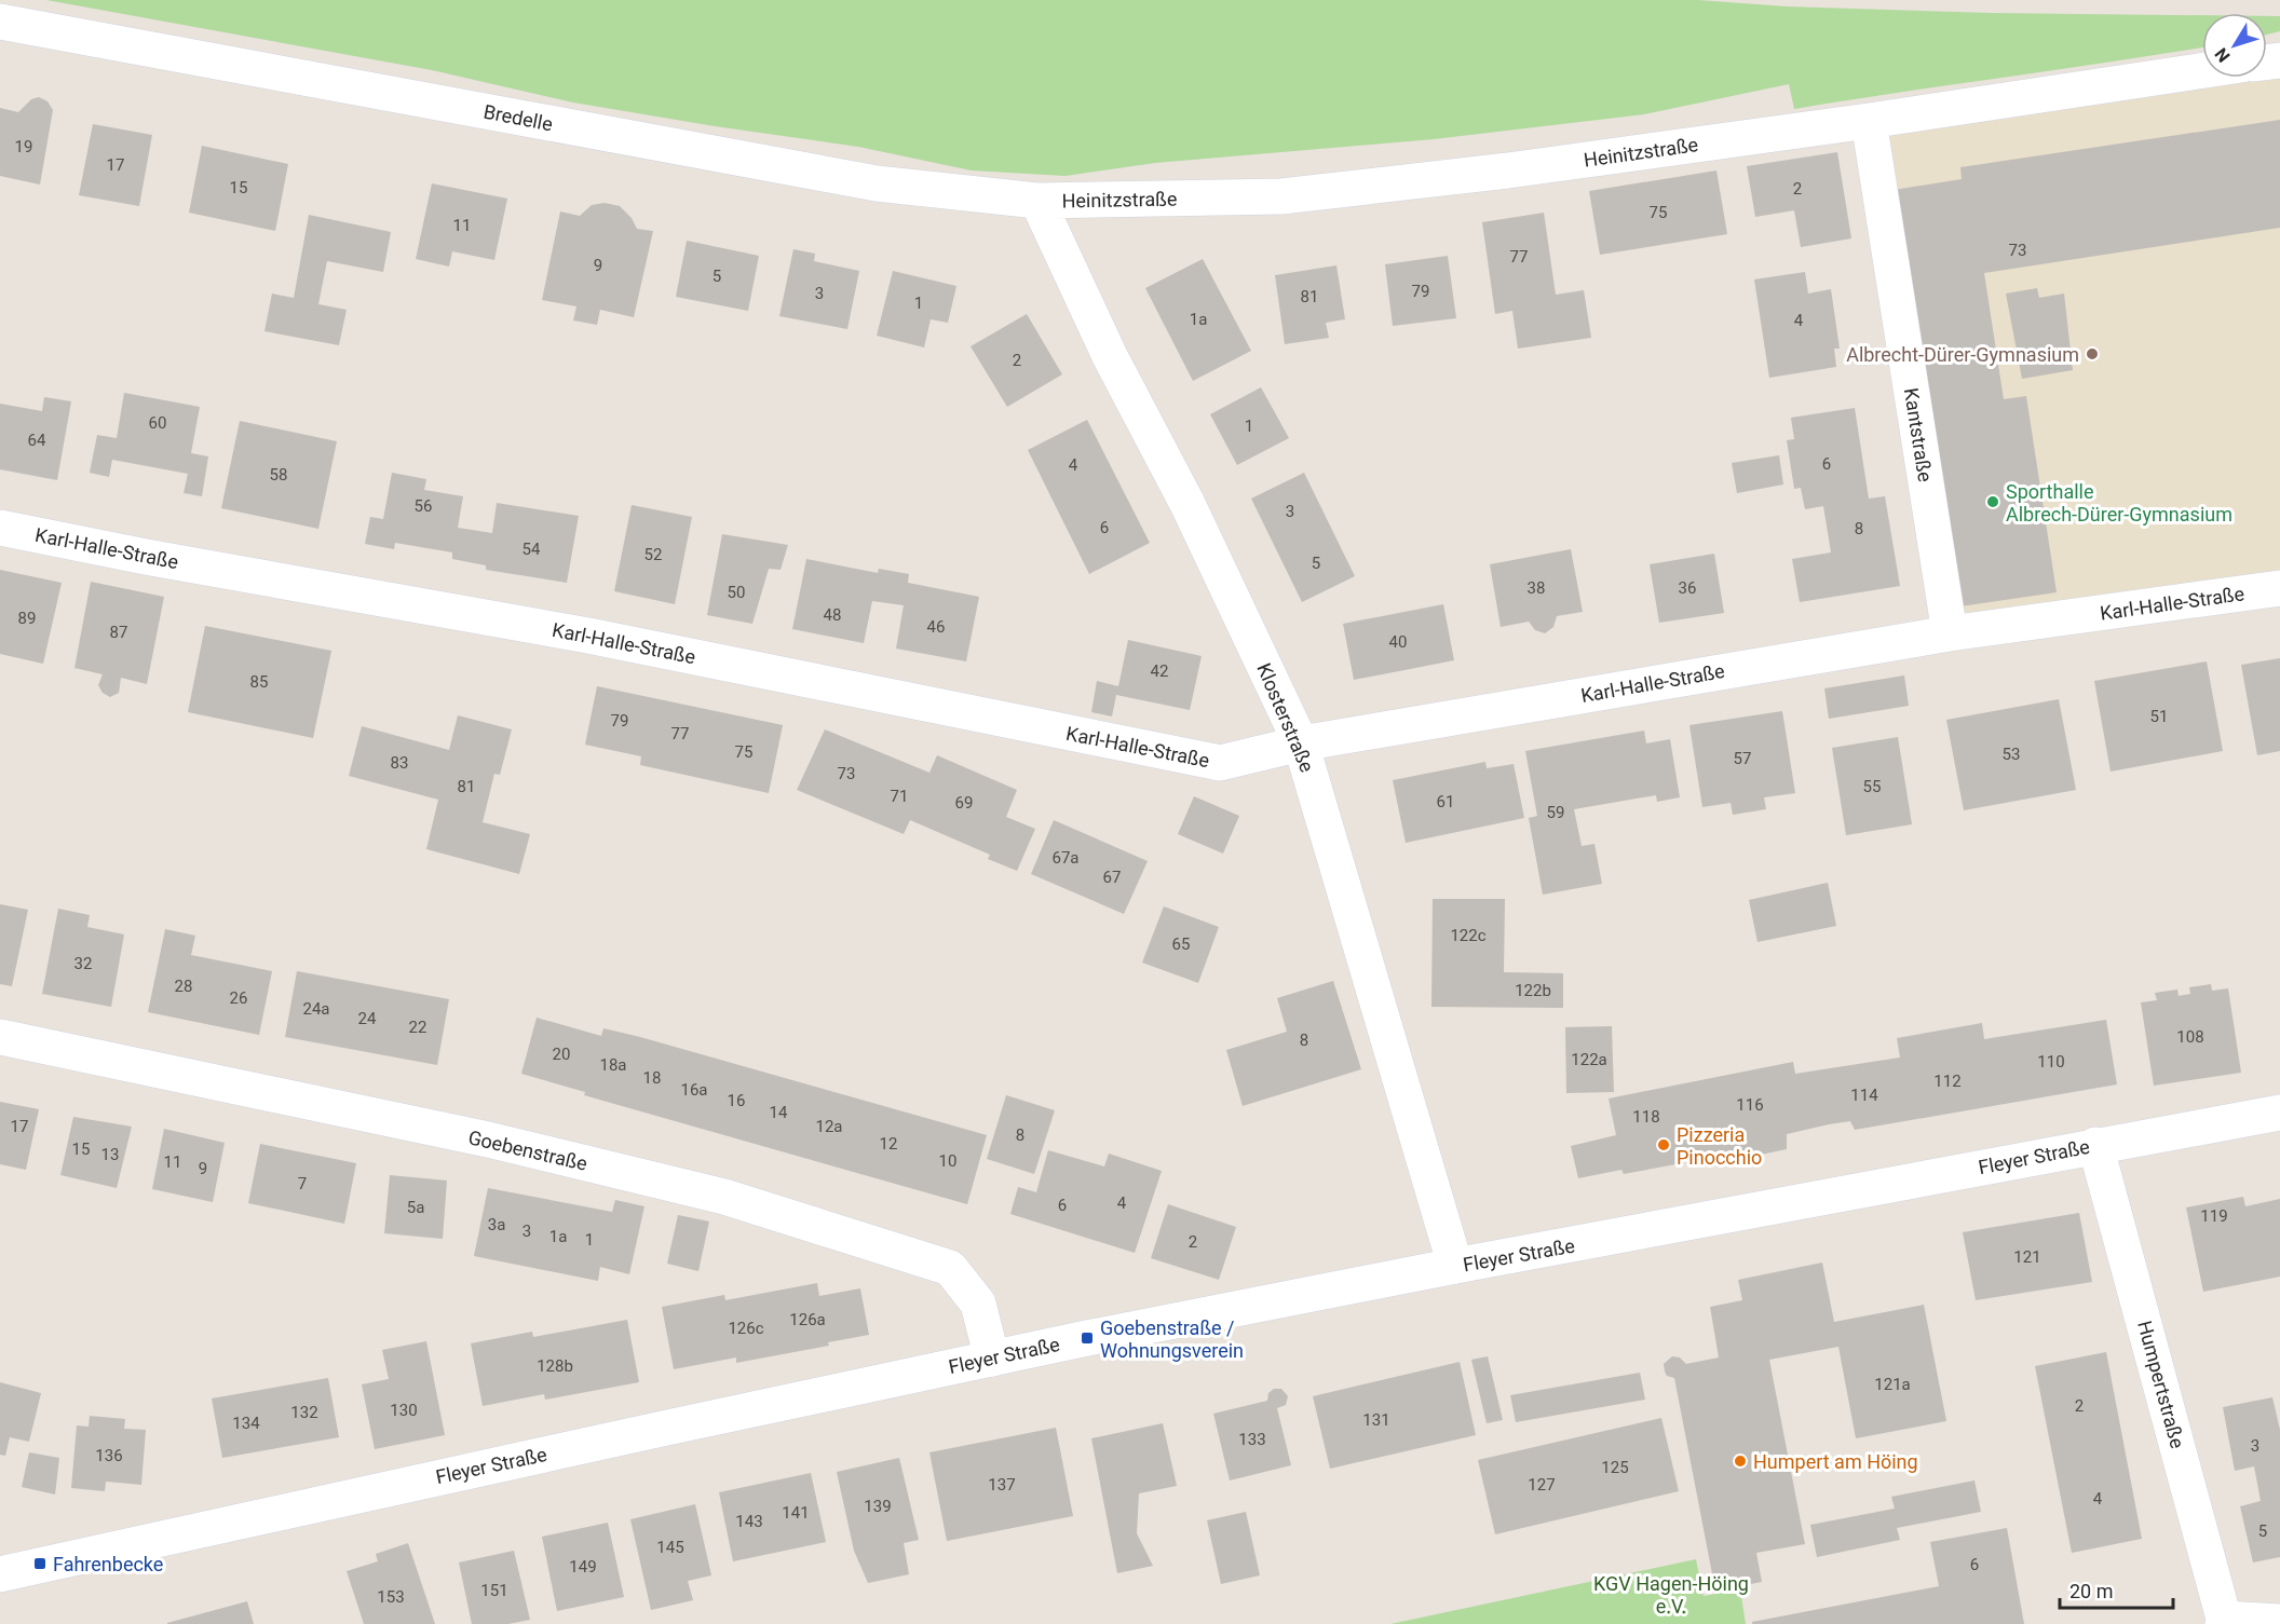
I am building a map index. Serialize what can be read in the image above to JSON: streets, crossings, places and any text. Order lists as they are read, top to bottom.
{
  "streets": {
    "street": [
      "Bredelle",
      "Heinitzstraße",
      "Kantstraße",
      "Karl-Halle-Straße",
      "Klosterstraße",
      "Goebenstraße",
      "Fleyer Straße",
      "Humpertstraße"
    ]
  },
  "crossings": [
    ["Bredelle", "Heinitzstraße"],
    ["Bredelle", "Klosterstraße"],
    ["Heinitzstraße", "Kantstraße"],
    ["Heinitzstraße", "Klosterstraße"],
    ["Kantstraße", "Karl-Halle-Straße"],
    ["Karl-Halle-Straße", "Klosterstraße"],
    ["Klosterstraße", "Fleyer Straße"],
    ["Goebenstraße", "Fleyer Straße"],
    ["Fleyer Straße", "Humpertstraße"]
  ],
  "parks": ["KGV Hagen-Höing e.V."],
  "places": {
    "other": [
      "Albrecht-Dürer-Gymnasium",
      "Sporthalle Albrech-Dürer-Gymnasium",
      "Pizzeria Pinocchio",
      "Humpert am Höing"
    ],
    "transit": ["Goebenstraße / Wohnungsverein", "Fahrenbecke"]
  },
  "house_numbers": [
    "19",
    "17",
    "15",
    "2",
    "75",
    "11",
    "73",
    "77",
    "9",
    "5",
    "79",
    "3",
    "81",
    "1",
    "1a",
    "4",
    "2",
    "60",
    "1",
    "64",
    "6",
    "4",
    "58",
    "56",
    "3",
    "6",
    "8",
    "54",
    "52",
    "5",
    "38",
    "36",
    "50",
    "48",
    "89",
    "46",
    "87",
    "40",
    "42",
    "85",
    "51",
    "79",
    "77",
    "75",
    "53",
    "57",
    "83",
    "73",
    "81",
    "55",
    "71",
    "61",
    "69",
    "59",
    "67a",
    "67",
    "122c",
    "65",
    "32",
    "28",
    "122b",
    "26",
    "24a",
    "24",
    "22",
    "108",
    "8",
    "20",
    "122a",
    "110",
    "18a",
    "18",
    "112",
    "16a",
    "114",
    "16",
    "116",
    "14",
    "118",
    "17",
    "12a",
    "8",
    "12",
    "15",
    "13",
    "10",
    "11",
    "9",
    "7",
    "4",
    "6",
    "5a",
    "119",
    "3a",
    "3",
    "1a",
    "1",
    "2",
    "121",
    "126a",
    "126c",
    "128b",
    "121a",
    "2",
    "130",
    "132",
    "131",
    "134",
    "133",
    "3",
    "136",
    "125",
    "137",
    "127",
    "4",
    "139",
    "141",
    "143",
    "5",
    "145",
    "6",
    "149",
    "151",
    "153"
  ],
  "scale_bar": "20 m",
  "north": "bottom left"
}
